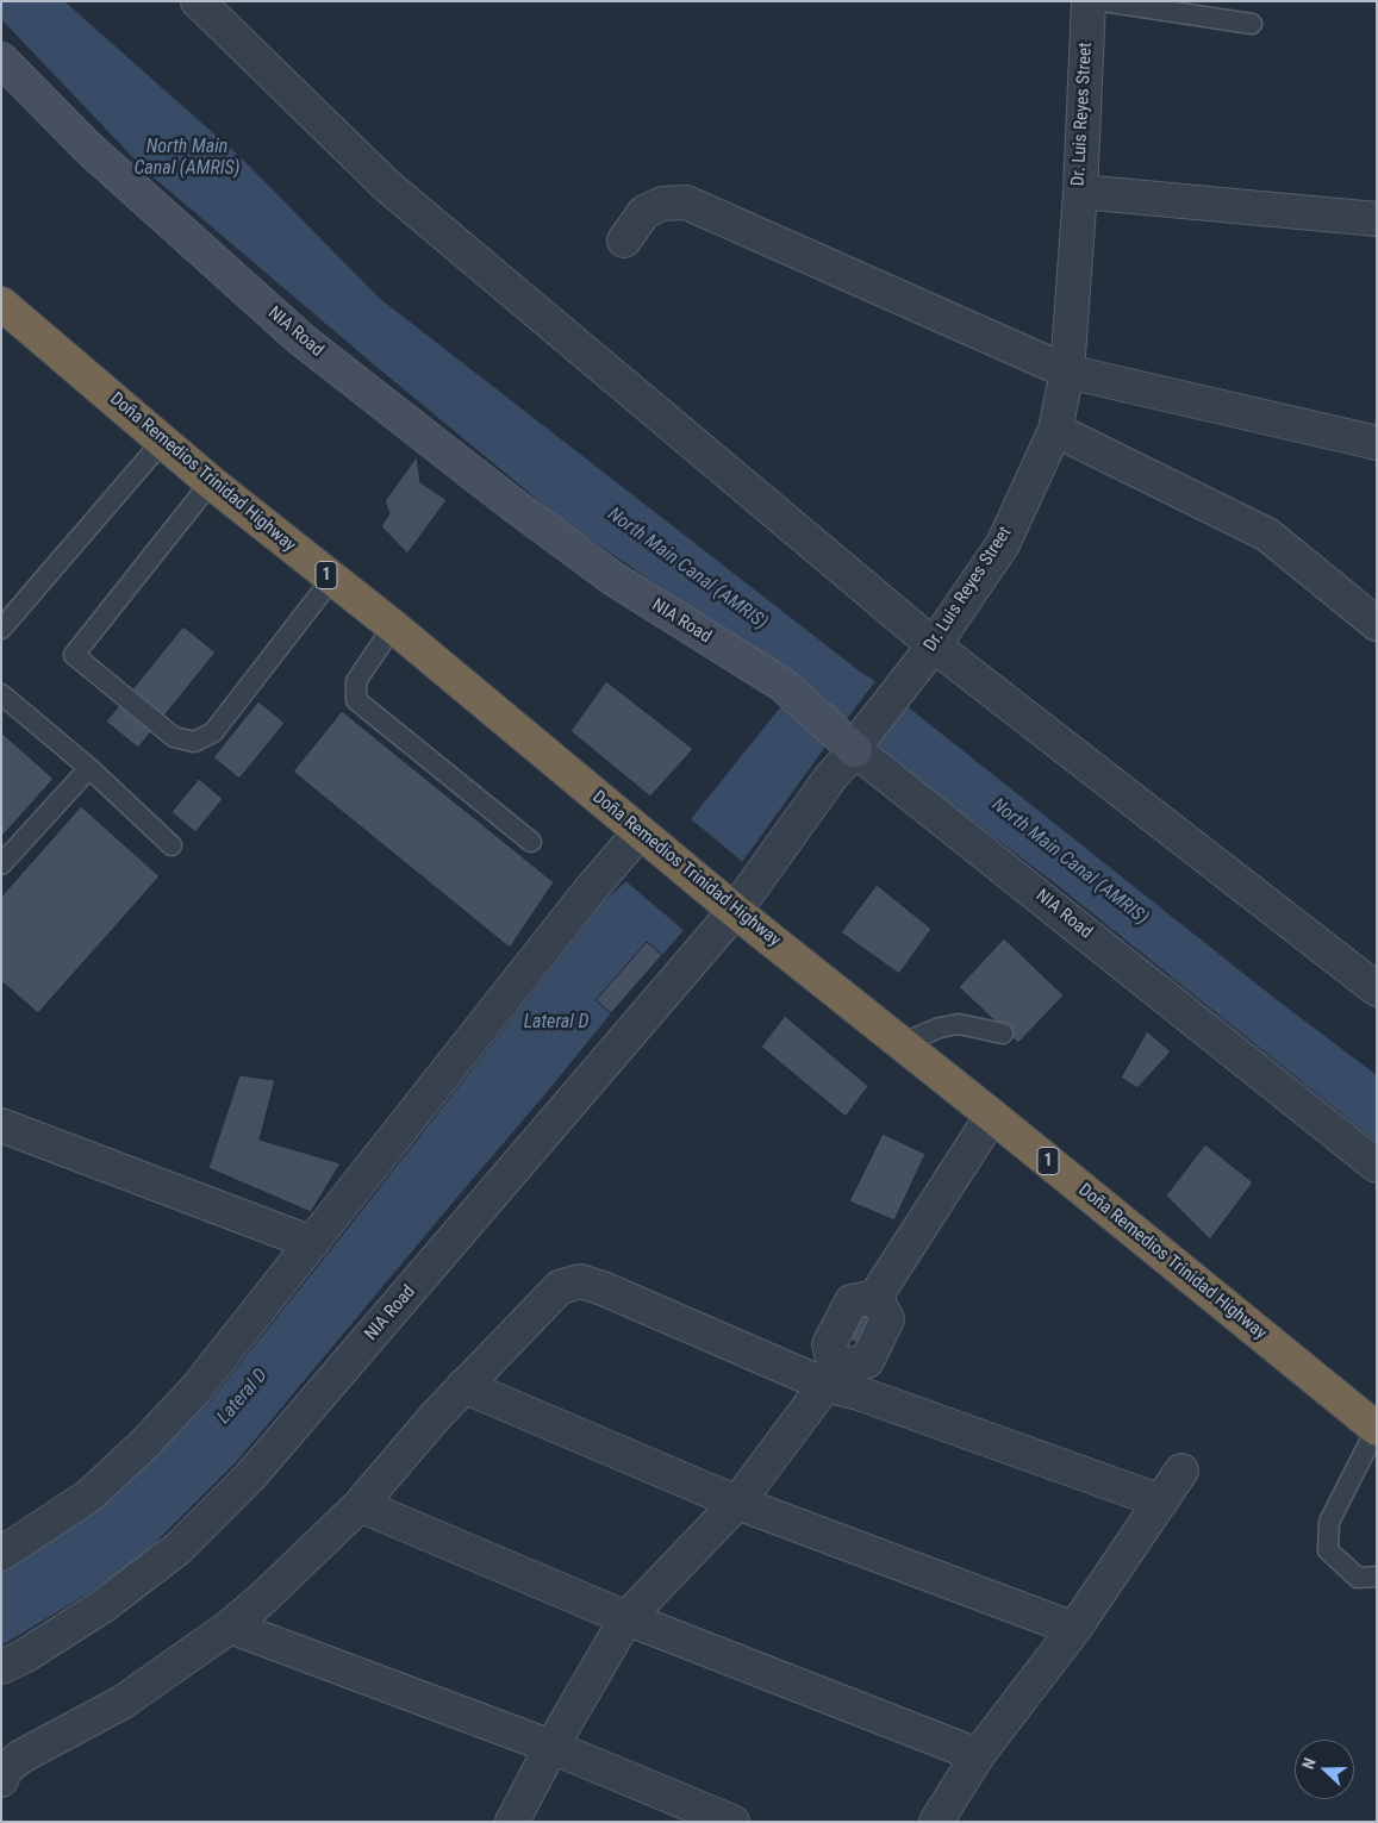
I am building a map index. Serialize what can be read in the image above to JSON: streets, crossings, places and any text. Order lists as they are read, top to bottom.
{
  "streets": {
    "highway": ["Doña Remedios Trinidad Highway", "1"],
    "street": ["Dr. Luis Reyes Street", "NIA Road"]
  },
  "crossings": [
    ["Dr. Luis Reyes Street", "NIA Road"],
    ["Dr. Luis Reyes Street", "Doña Remedios Trinidad Highway"],
    ["NIA Road", "Doña Remedios Trinidad Highway"]
  ],
  "water": ["North Main Canal (AMRIS)", "Lateral D"],
  "north": "left"
}
